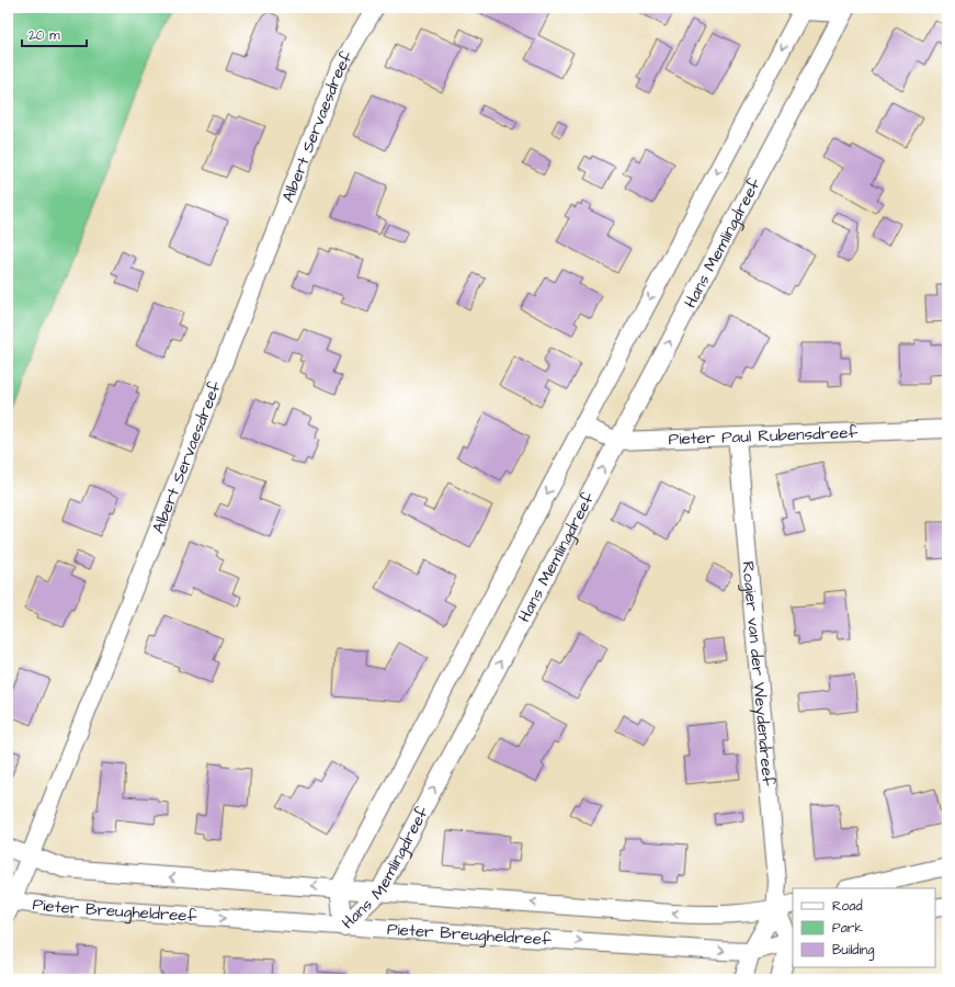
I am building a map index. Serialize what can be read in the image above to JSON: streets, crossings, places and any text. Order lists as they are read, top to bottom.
{
  "streets": {
    "street": [
      "Albert Servaesdreef",
      "Hans Memlingdreef",
      "Pieter Paul Rubensdreef",
      "Rogier van der Weydendreef",
      "Pieter Breugheldreef"
    ]
  },
  "crossings": [
    ["Albert Servaesdreef", "Pieter Breugheldreef"],
    ["Hans Memlingdreef", "Pieter Paul Rubensdreef"],
    ["Hans Memlingdreef", "Pieter Breugheldreef"],
    ["Pieter Paul Rubensdreef", "Rogier van der Weydendreef"],
    ["Rogier van der Weydendreef", "Pieter Breugheldreef"]
  ],
  "legend": ["Road", "Park", "Building"],
  "scale_bar": "20 m"
}
